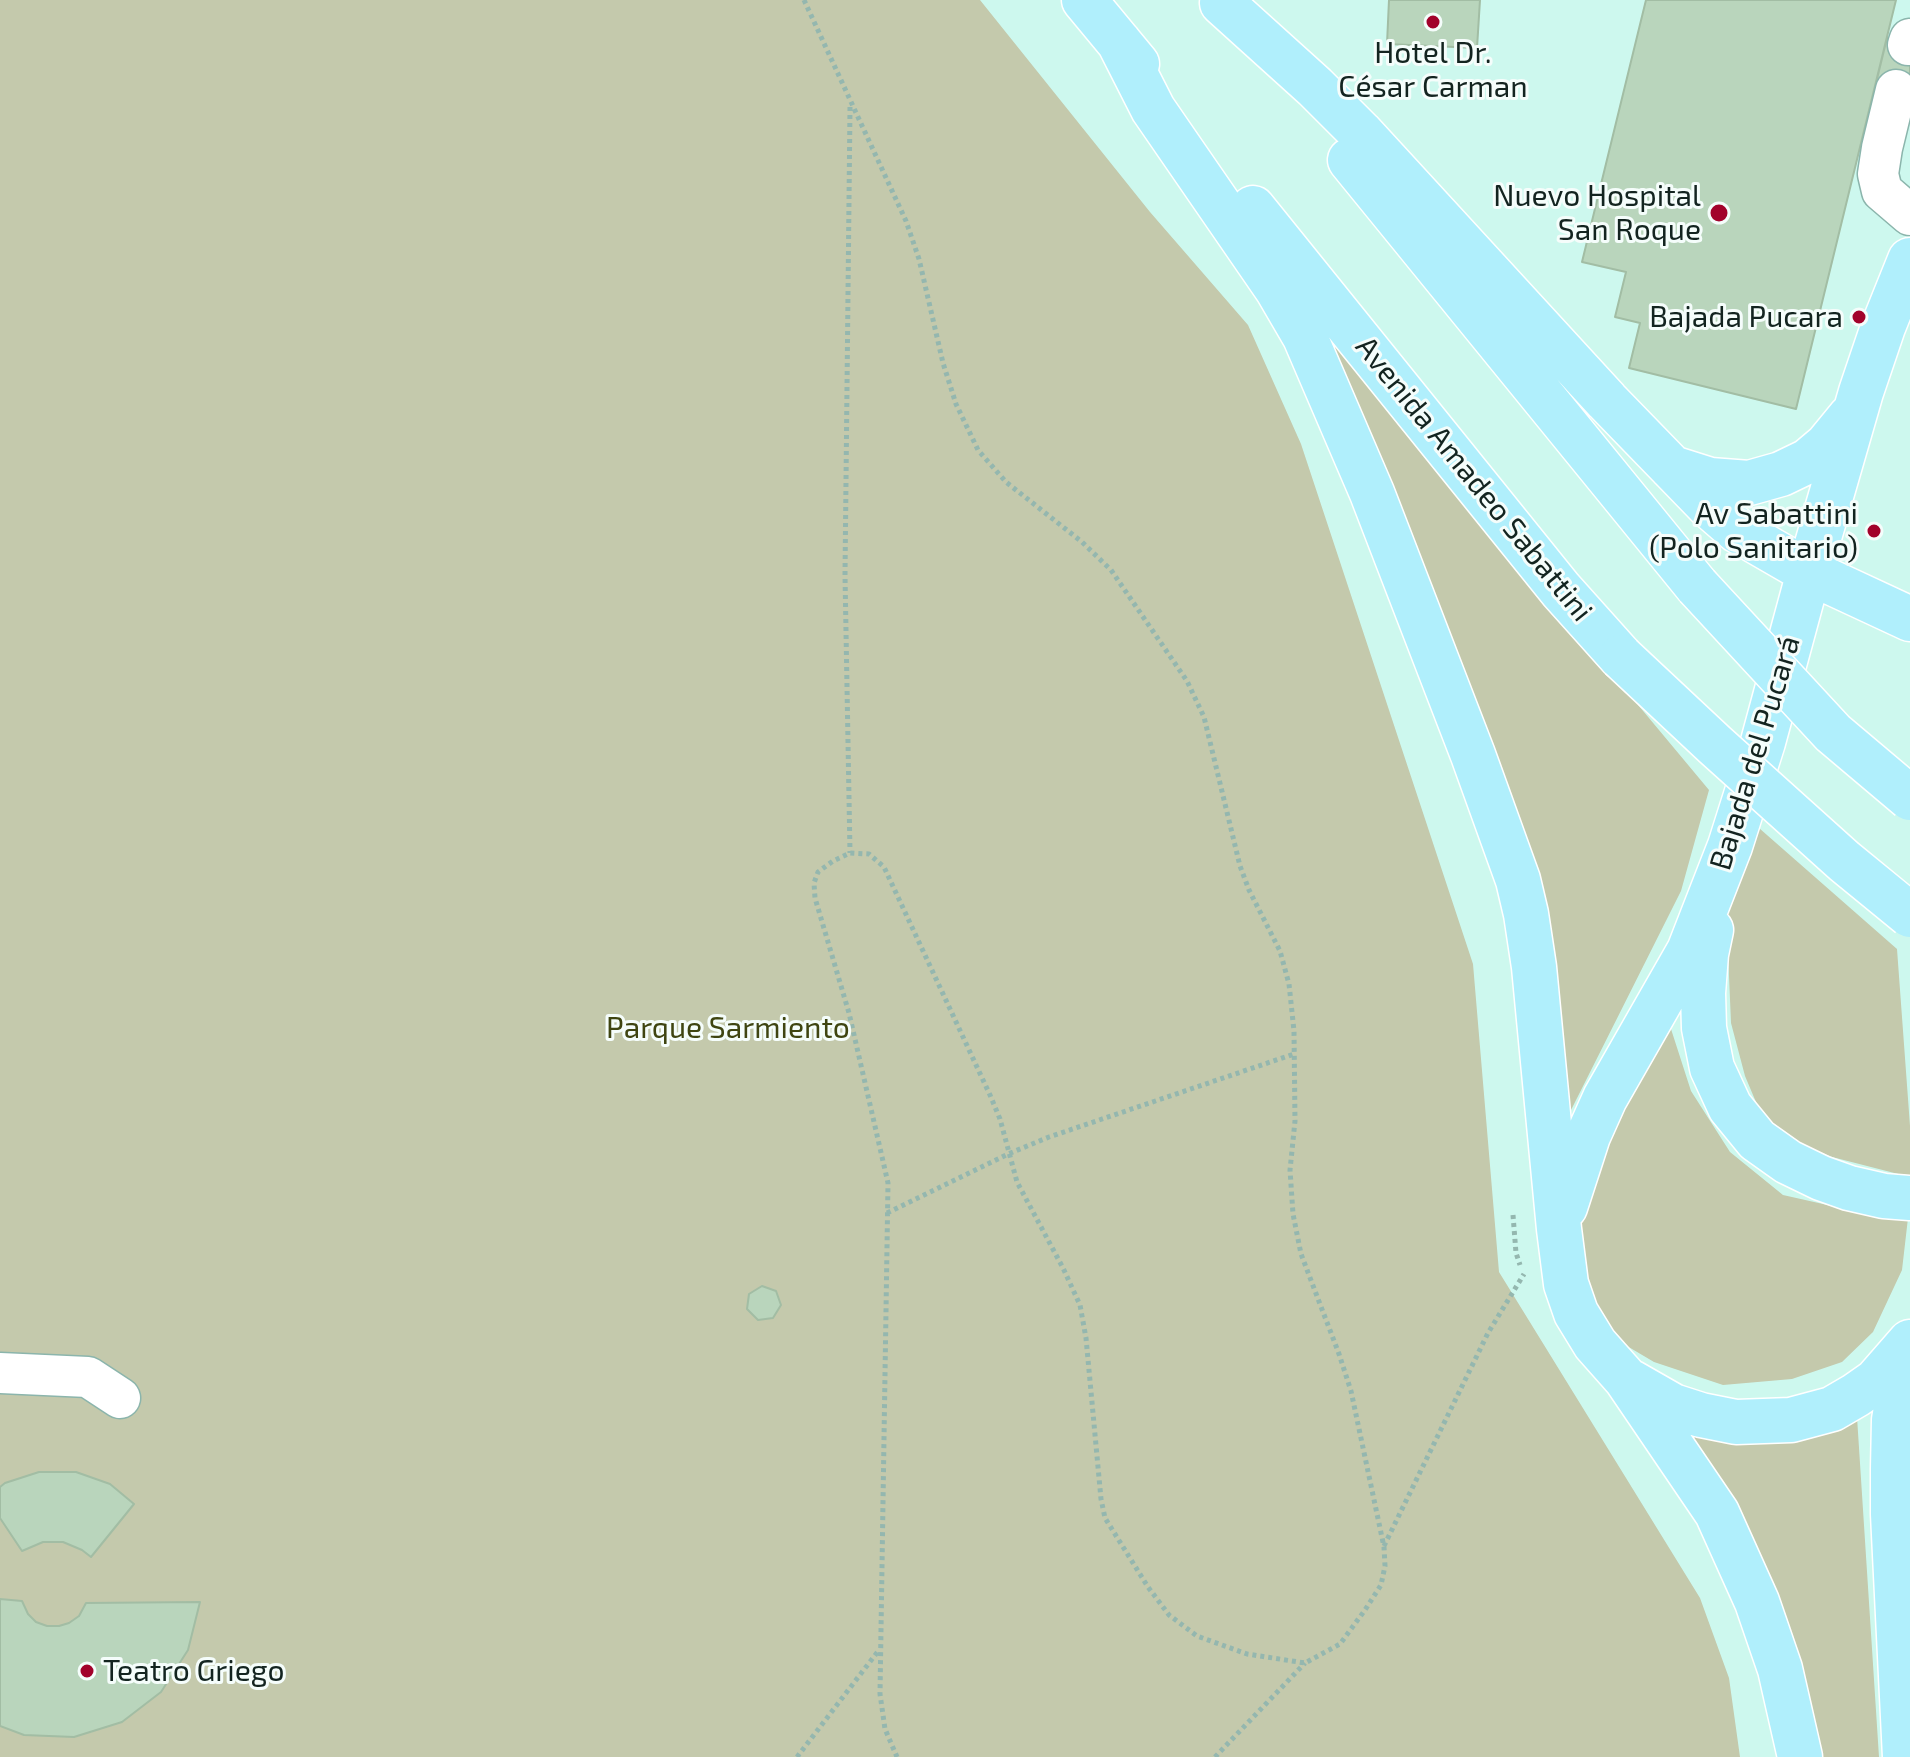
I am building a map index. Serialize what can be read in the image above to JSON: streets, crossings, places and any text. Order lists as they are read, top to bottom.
{
  "streets": {
    "main road": ["Avenida Amadeo Sabattini", "Bajada del Pucará"]
  },
  "parks": ["Parque Sarmiento"],
  "places": [
    "Hotel Dr. César Carman",
    "Nuevo Hospital San Roque",
    "Bajada Pucara",
    "Av Sabattini (Polo Sanitario)",
    "Teatro Griego"
  ]
}
